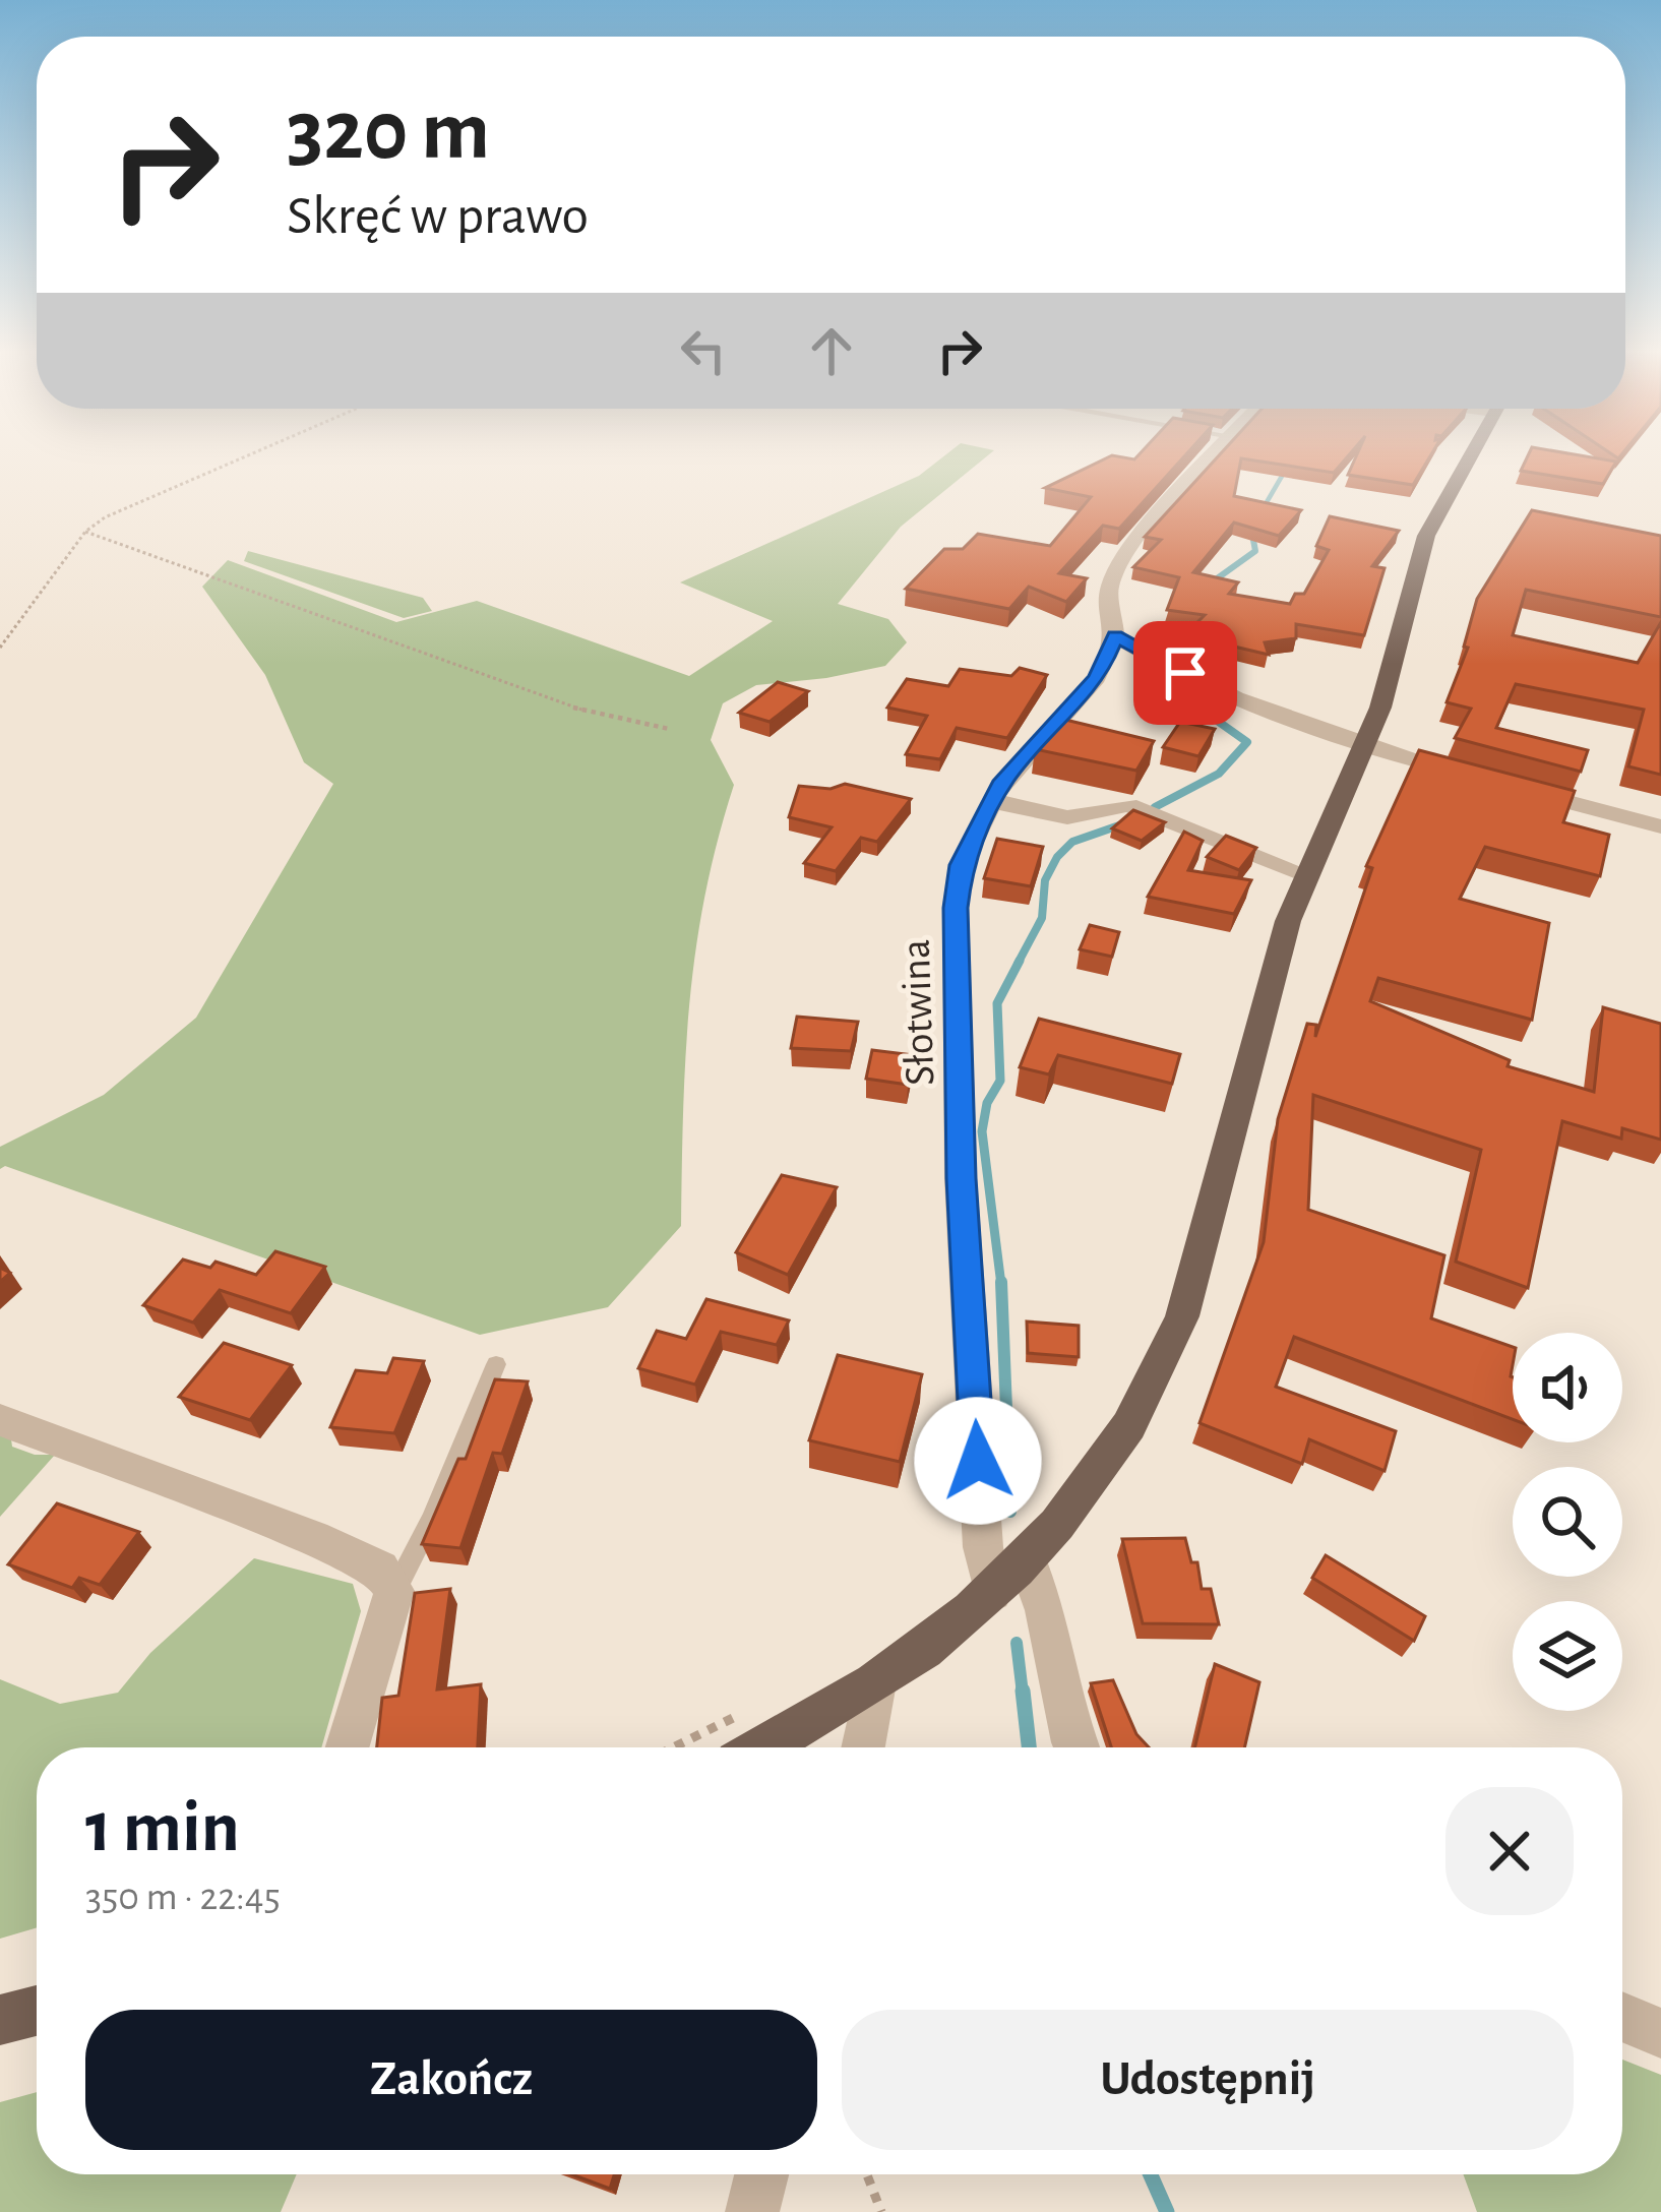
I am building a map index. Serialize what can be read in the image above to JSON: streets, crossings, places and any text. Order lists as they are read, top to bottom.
{
  "streets": {
    "street": ["Słotwina"]
  },
  "page": {
    "turn": ["320 m", "Skręć w prawo"],
    "heading": ["1 min", "350 m · 22:45"],
    "buttons": ["Zakończ", "Udostępnij"]
  }
}
